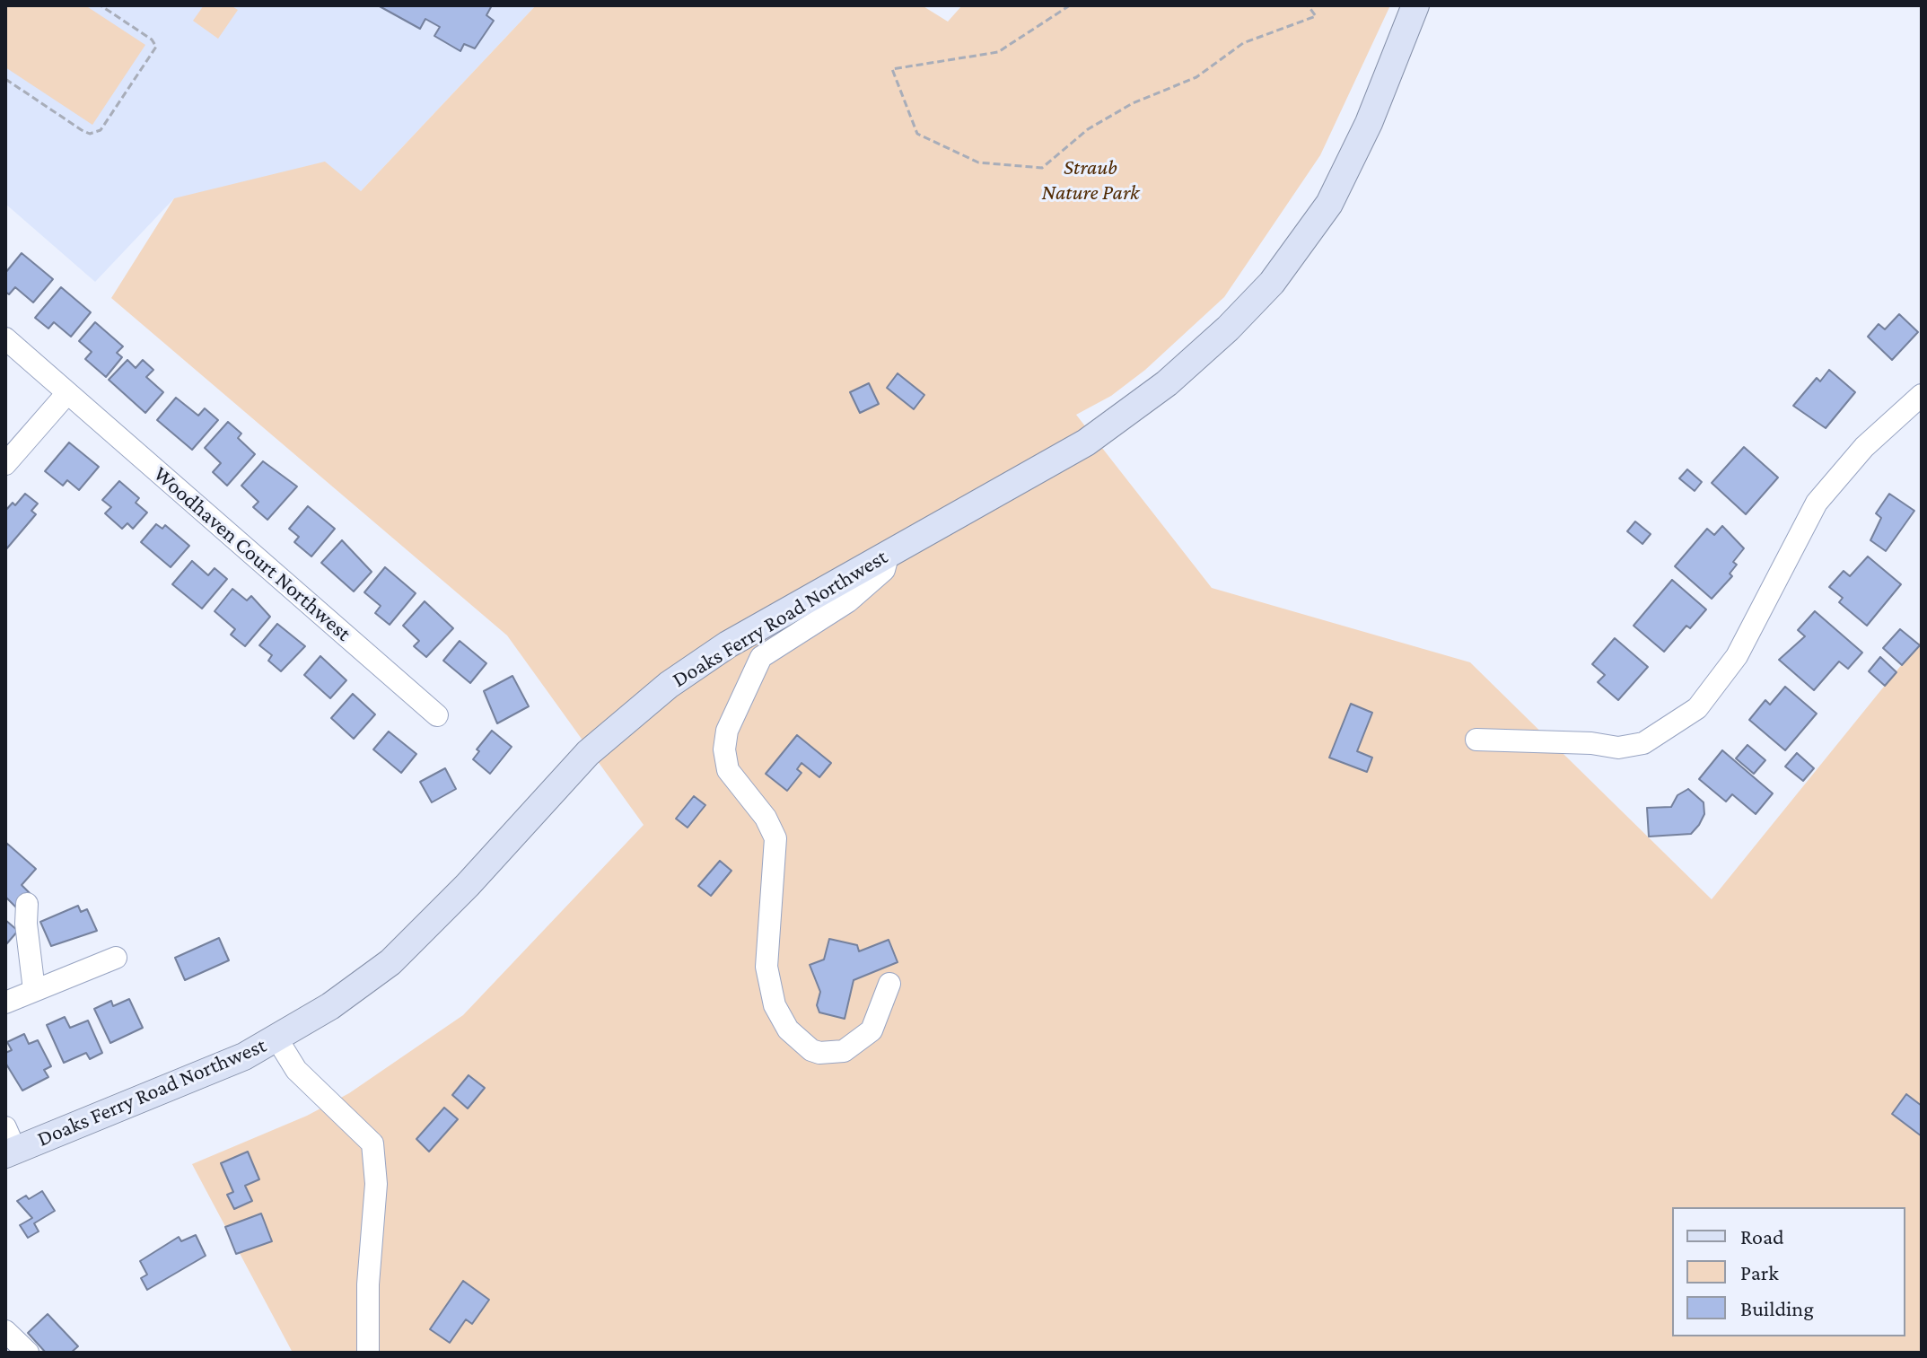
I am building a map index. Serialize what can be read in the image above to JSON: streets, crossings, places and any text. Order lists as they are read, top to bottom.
{
  "streets": {
    "main road": ["Doaks Ferry Road Northwest"],
    "street": ["Woodhaven Court Northwest"]
  },
  "parks": ["Straub Nature Park"],
  "legend": ["Road", "Park", "Building"]
}
